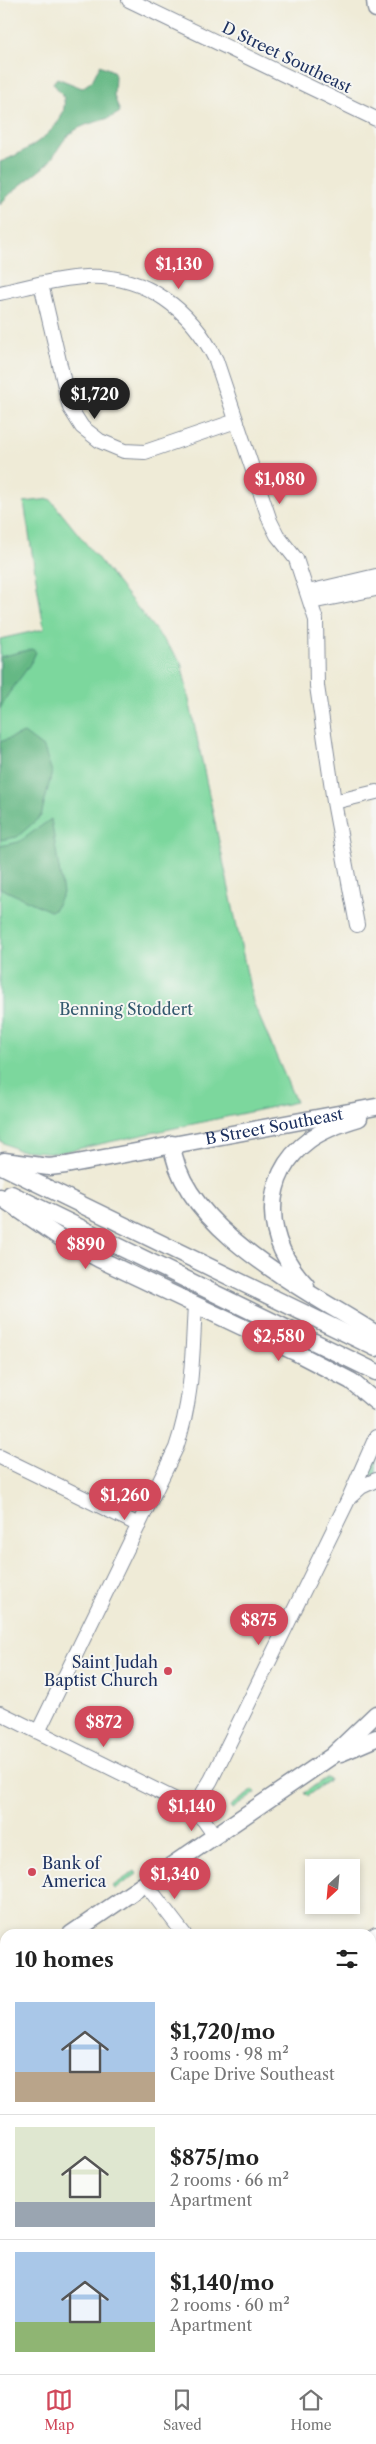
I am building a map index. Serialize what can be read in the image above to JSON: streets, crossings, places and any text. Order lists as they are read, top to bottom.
{
  "streets": {
    "main road": ["B Street Southeast"],
    "street": ["D Street Southeast"]
  },
  "parks": ["Benning Stoddert"],
  "places": ["Saint Judah Baptist Church", "Bank of America"],
  "north": "bottom left",
  "page": {
    "price": [
      "$1,130",
      "$1,720",
      "$1,080",
      "$890",
      "$2,580",
      "$1,260",
      "$875",
      "$872",
      "$1,140",
      "$1,340"
    ],
    "heading": "10 homes",
    "list": [
      {
        "name": "$1,720/mo",
        "note": "3 rooms · 98 m² · Cape Drive Southeast"
      },
      {
        "name": "$875/mo",
        "note": "2 rooms · 66 m² · Apartment"
      },
      {
        "name": "$1,140/mo",
        "note": "2 rooms · 60 m² · Apartment"
      }
    ],
    "tabs": ["Map", "Saved", "Home"]
  }
}
